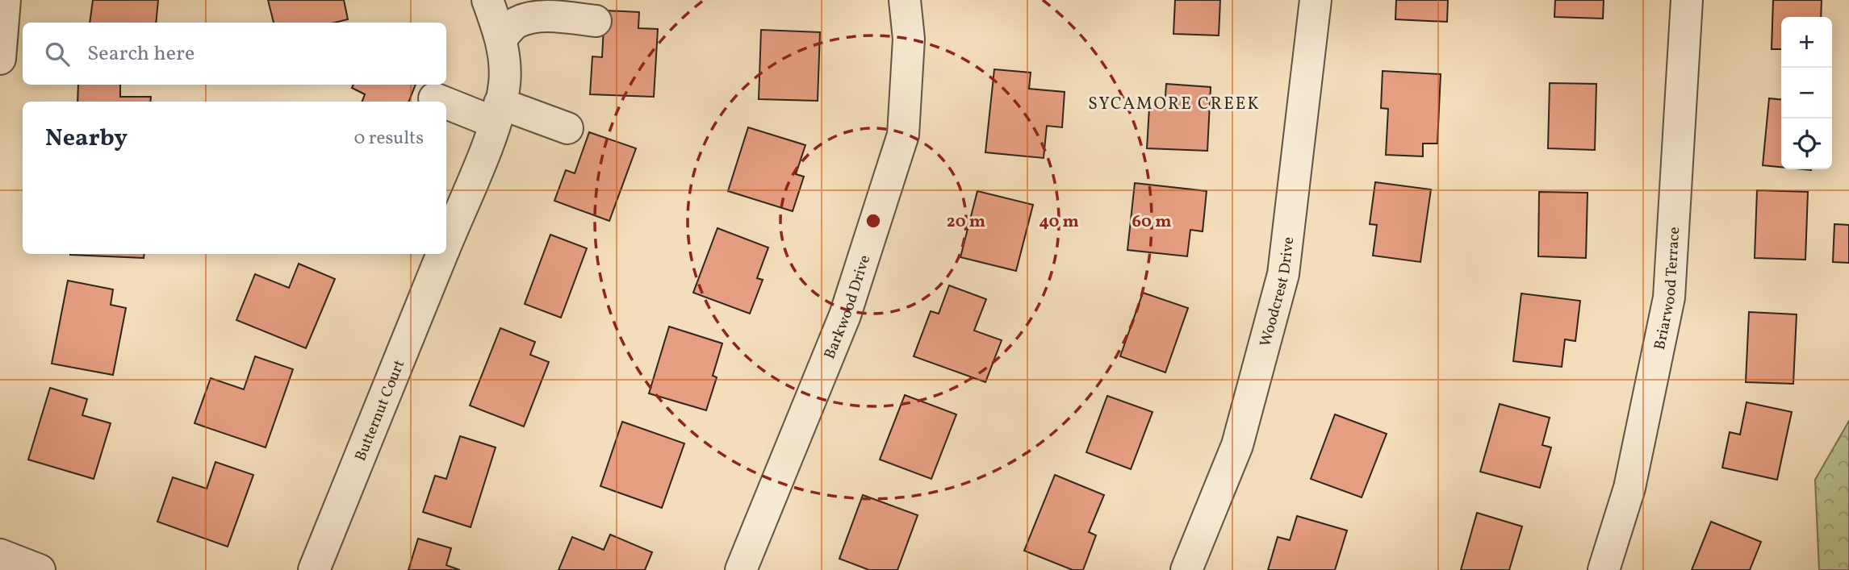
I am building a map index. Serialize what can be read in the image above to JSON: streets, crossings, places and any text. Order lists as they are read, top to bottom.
{
  "streets": {
    "street": [
      "Briarwood Terrace",
      "Woodcrest Drive",
      "Barkwood Drive",
      "Butternut Court"
    ]
  },
  "districts": ["SYCAMORE CREEK"],
  "page": {
    "map_buttons": ["+", "−"],
    "search": "Search here",
    "heading": ["Nearby", "0 results"]
  },
  "rings": ["20 m", "40 m", "60 m"]
}
